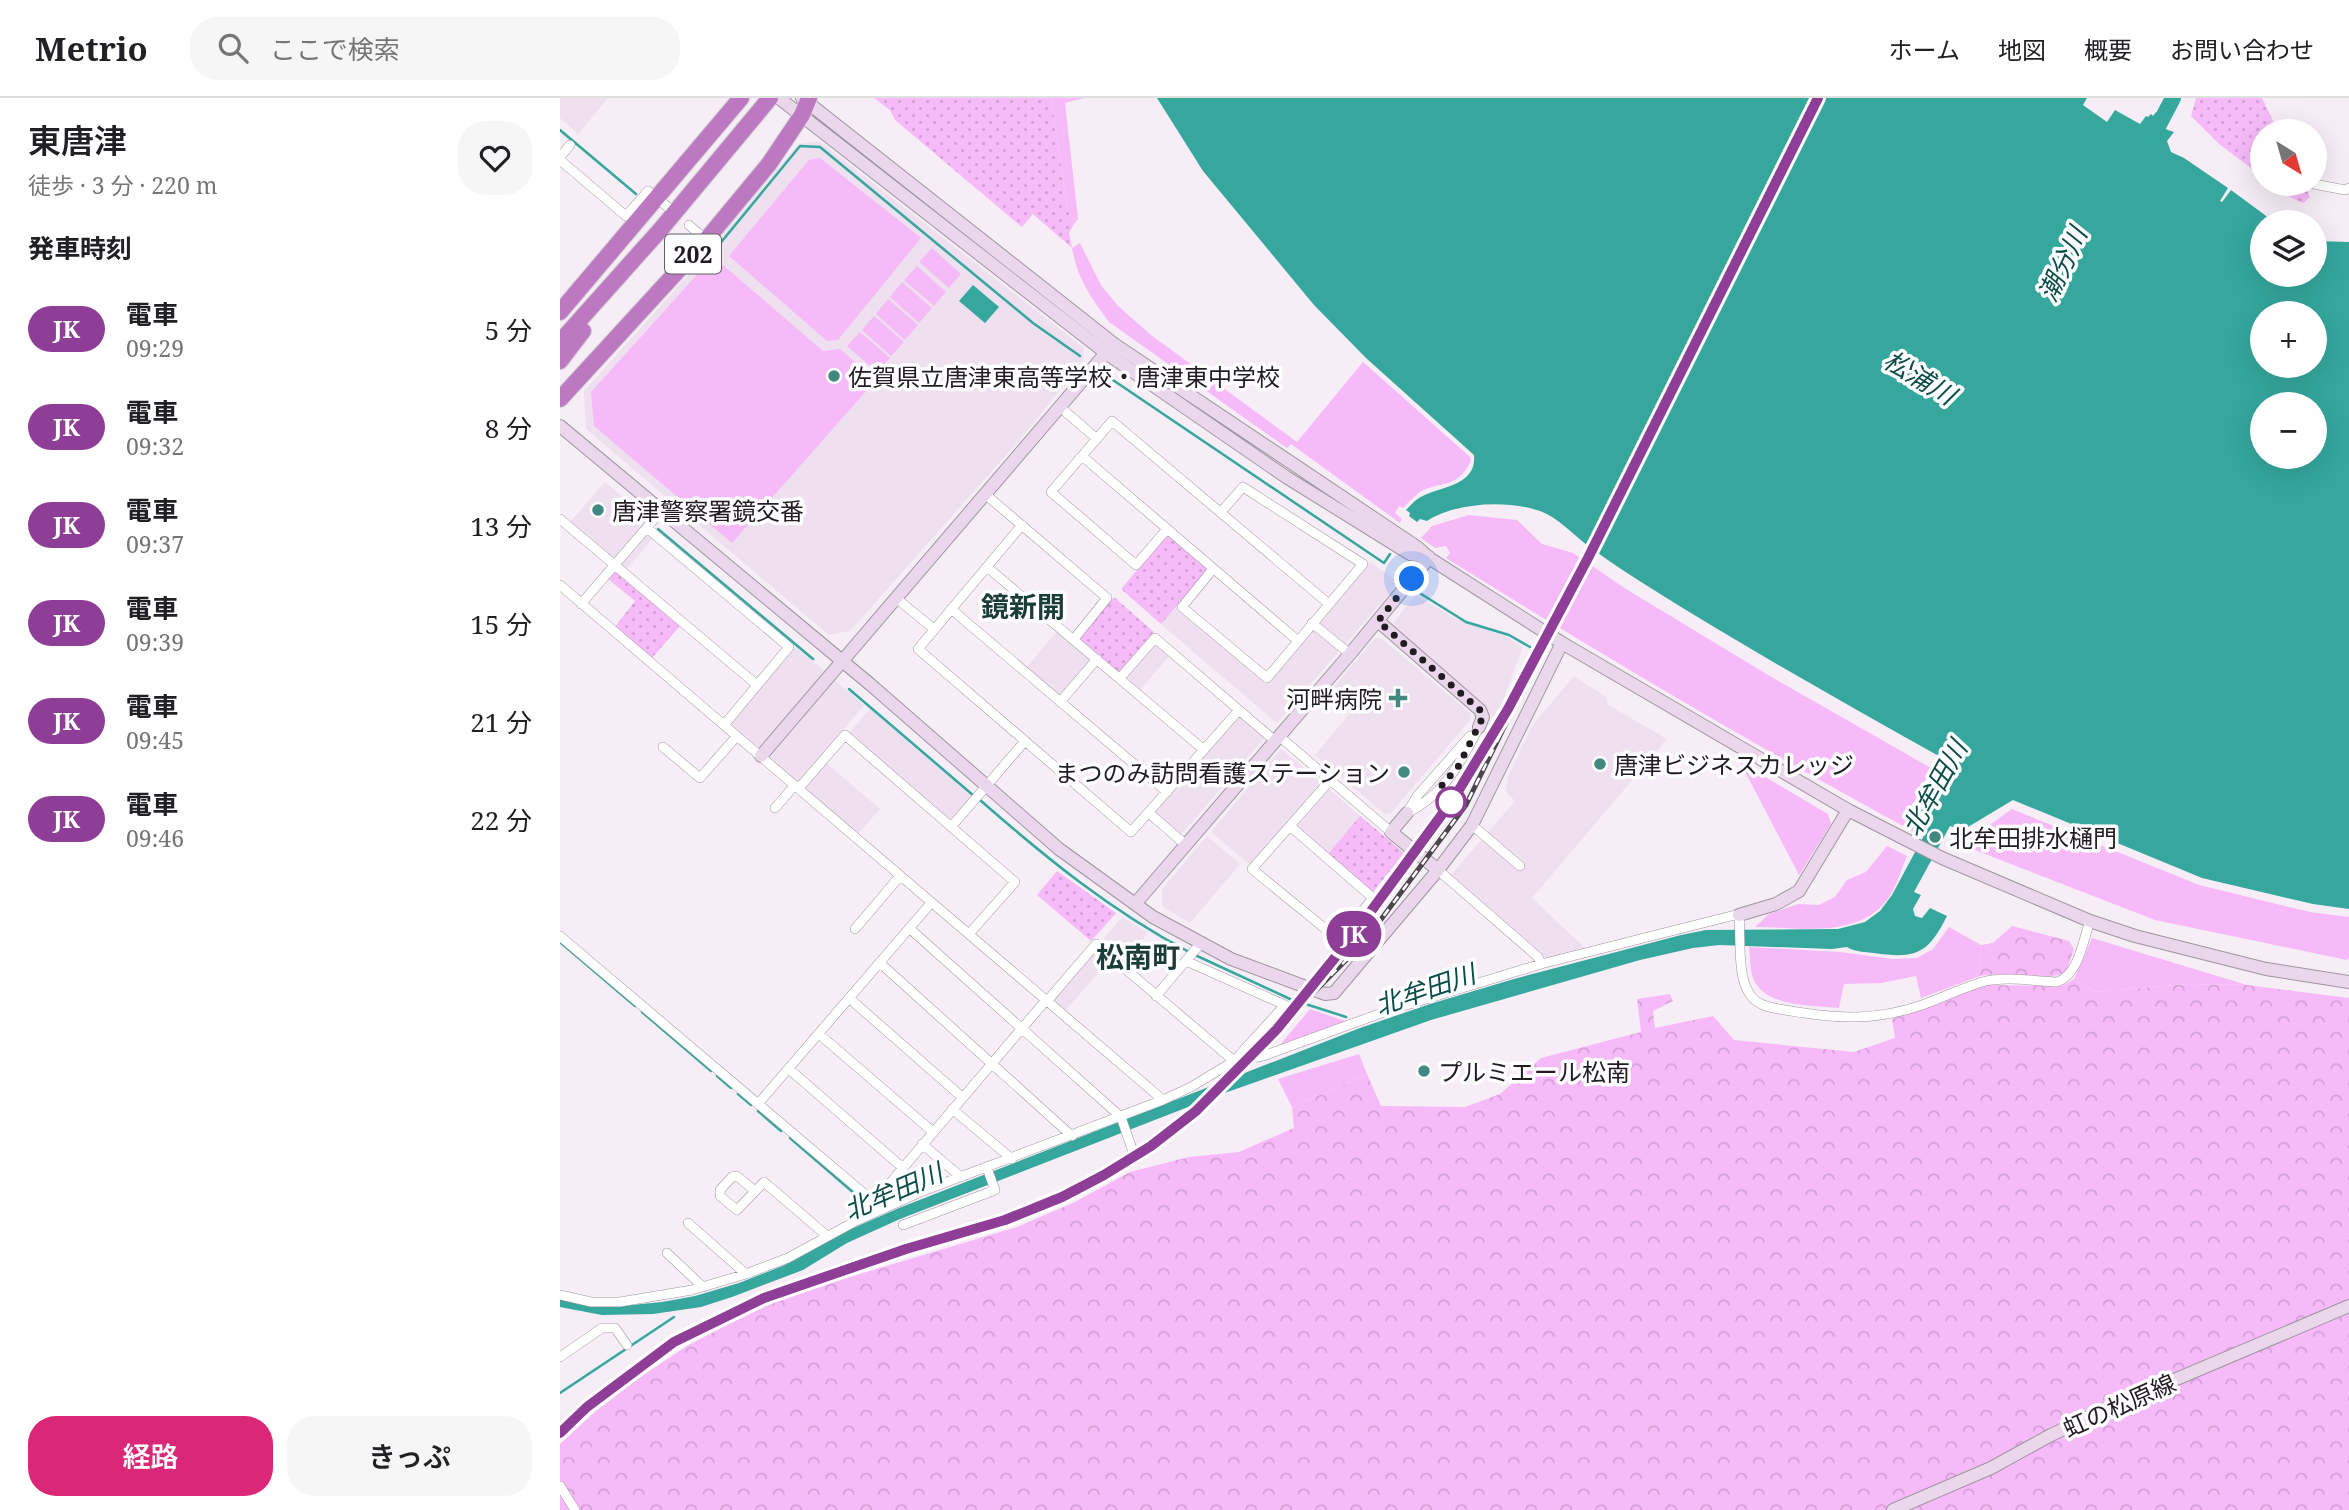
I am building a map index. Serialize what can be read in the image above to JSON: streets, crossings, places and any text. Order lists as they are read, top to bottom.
{
  "streets": {
    "highway": ["202"],
    "street": ["虹の松原線"]
  },
  "districts": ["鏡新開", "松南町"],
  "water": ["潮分川", "松浦川", "北牟田川"],
  "places": {
    "other": [
      "佐賀県立唐津東高等学校・唐津東中学校",
      "唐津警察署鏡交番",
      "唐津ビジネスカレッジ",
      "まつのみ訪問看護ステーション",
      "北牟田排水樋門",
      "プルミエール松南"
    ],
    "health": ["河畔病院"]
  },
  "north": "bottom right",
  "page": {
    "header": "Metrio",
    "search": "ここで検索",
    "nav": [
      "ホーム",
      "地図",
      "概要",
      "お問い合わせ"
    ],
    "heading": [
      ["東唐津", "徒歩 · 3 分 · 220 m"],
      "発車時刻"
    ],
    "on_map": "JK",
    "map_buttons": ["+", "−"],
    "list": [
      {
        "mark": "JK",
        "name": "電車",
        "note": "09:29",
        "value": "5 分"
      },
      {
        "mark": "JK",
        "name": "電車",
        "note": "09:32",
        "value": "8 分"
      },
      {
        "mark": "JK",
        "name": "電車",
        "note": "09:37",
        "value": "13 分"
      },
      {
        "mark": "JK",
        "name": "電車",
        "note": "09:39",
        "value": "15 分"
      },
      {
        "mark": "JK",
        "name": "電車",
        "note": "09:45",
        "value": "21 分"
      },
      {
        "mark": "JK",
        "name": "電車",
        "note": "09:46",
        "value": "22 分"
      }
    ],
    "buttons": ["経路", "きっぷ"]
  }
}
